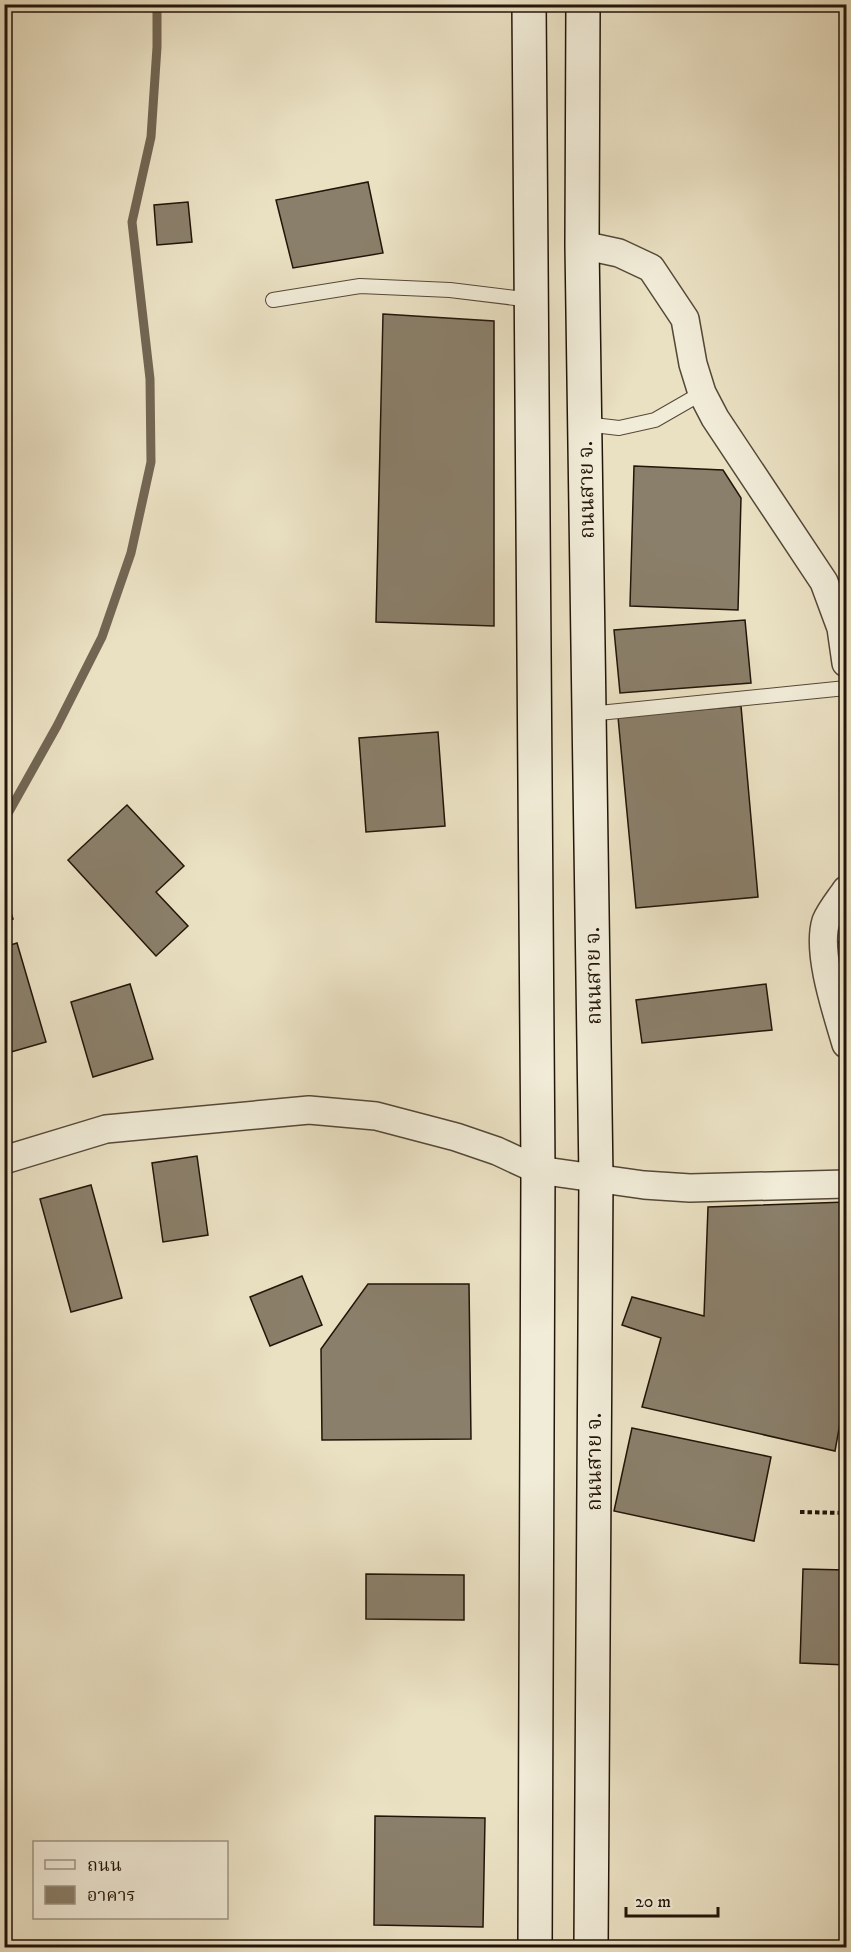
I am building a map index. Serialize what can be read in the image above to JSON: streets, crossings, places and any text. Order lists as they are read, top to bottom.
{
  "streets": {
    "main road": ["ถนนสาย จ."]
  },
  "legend": ["ถนน", "อาคาร"],
  "scale_bar": "20 m"
}
